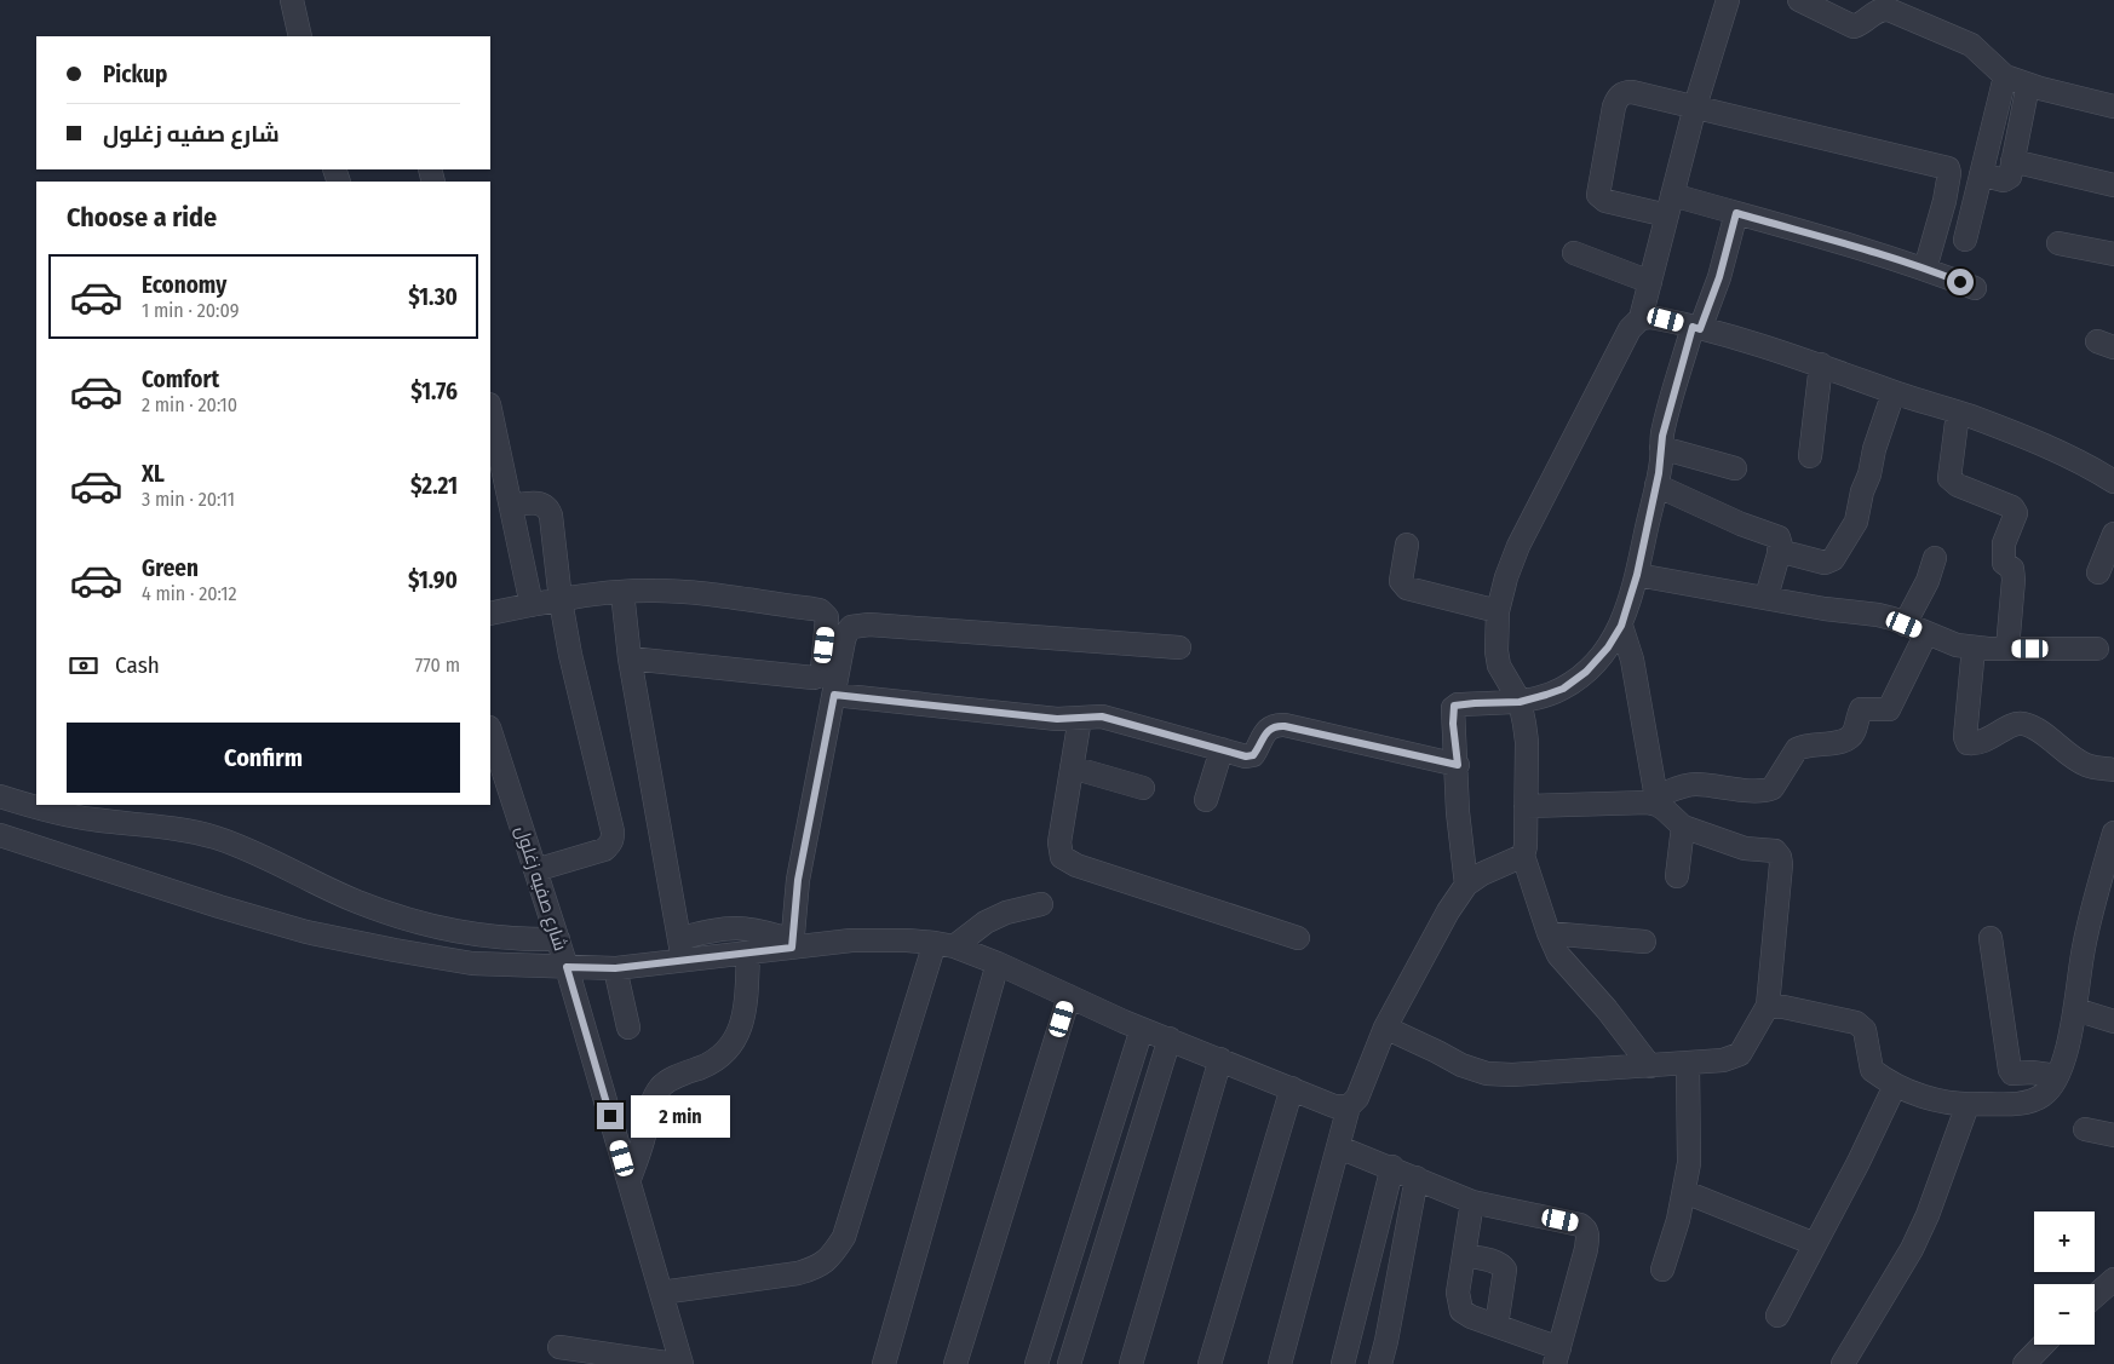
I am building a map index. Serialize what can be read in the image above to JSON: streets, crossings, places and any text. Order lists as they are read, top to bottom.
{
  "streets": {
    "street": ["شارع صفيه زغلول"]
  },
  "page": {
    "banner": ["Pickup", "شارع صفيه زغلول"],
    "heading": "Choose a ride",
    "list": [
      {
        "name": "Economy",
        "note": "1 min · 20:09",
        "value": "$1.30"
      },
      {
        "name": "Comfort",
        "note": "2 min · 20:10",
        "value": "$1.76"
      },
      {
        "name": "XL",
        "note": "3 min · 20:11",
        "value": "$2.21"
      },
      {
        "name": "Green",
        "note": "4 min · 20:12",
        "value": "$1.90"
      }
    ],
    "pay": ["Cash", "770 m"],
    "buttons": "Confirm",
    "bubble": "2 min",
    "map_buttons": ["+", "−"]
  }
}
